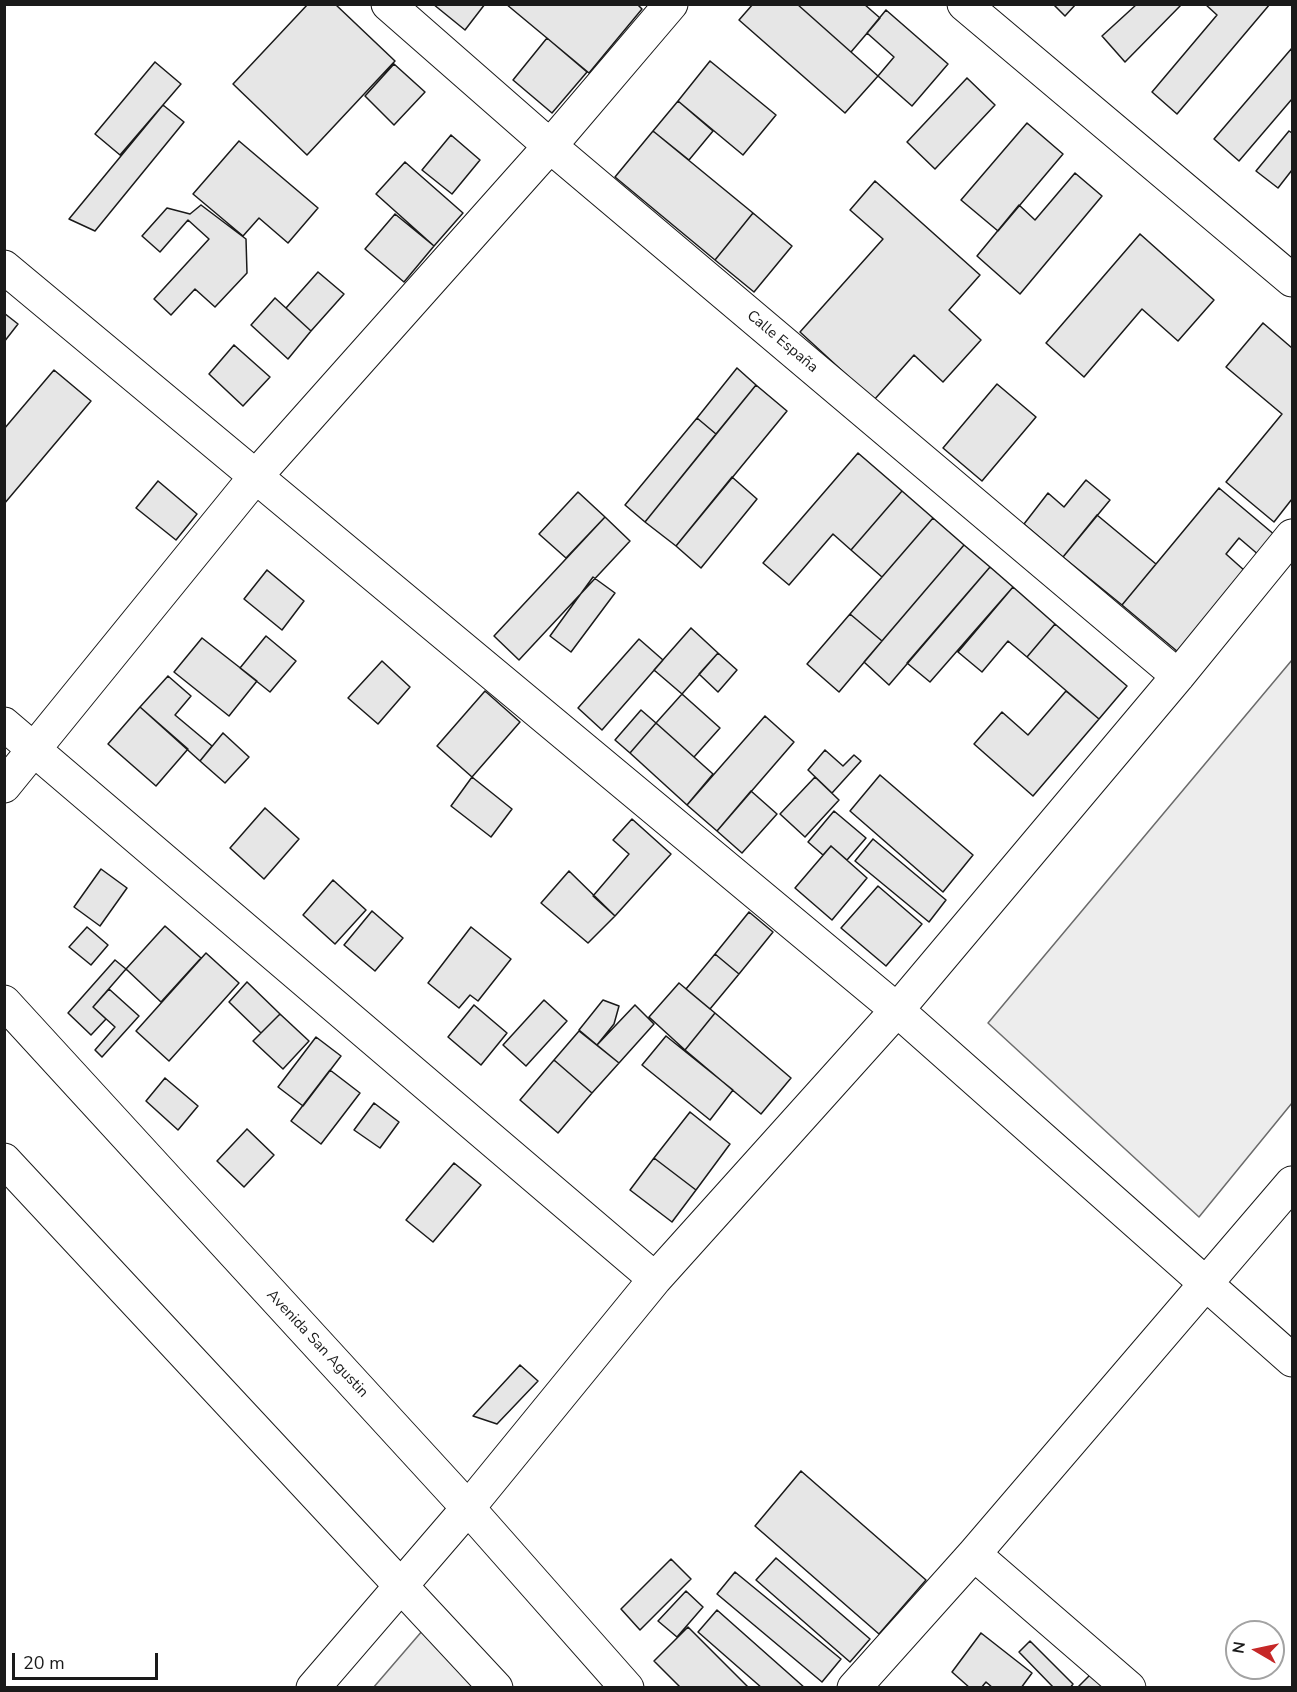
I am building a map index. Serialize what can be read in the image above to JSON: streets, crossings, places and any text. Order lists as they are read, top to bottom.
{
  "streets": {
    "street": ["Calle España", "Avenida San Agustin"]
  },
  "scale_bar": "20 m",
  "north": "left"
}
